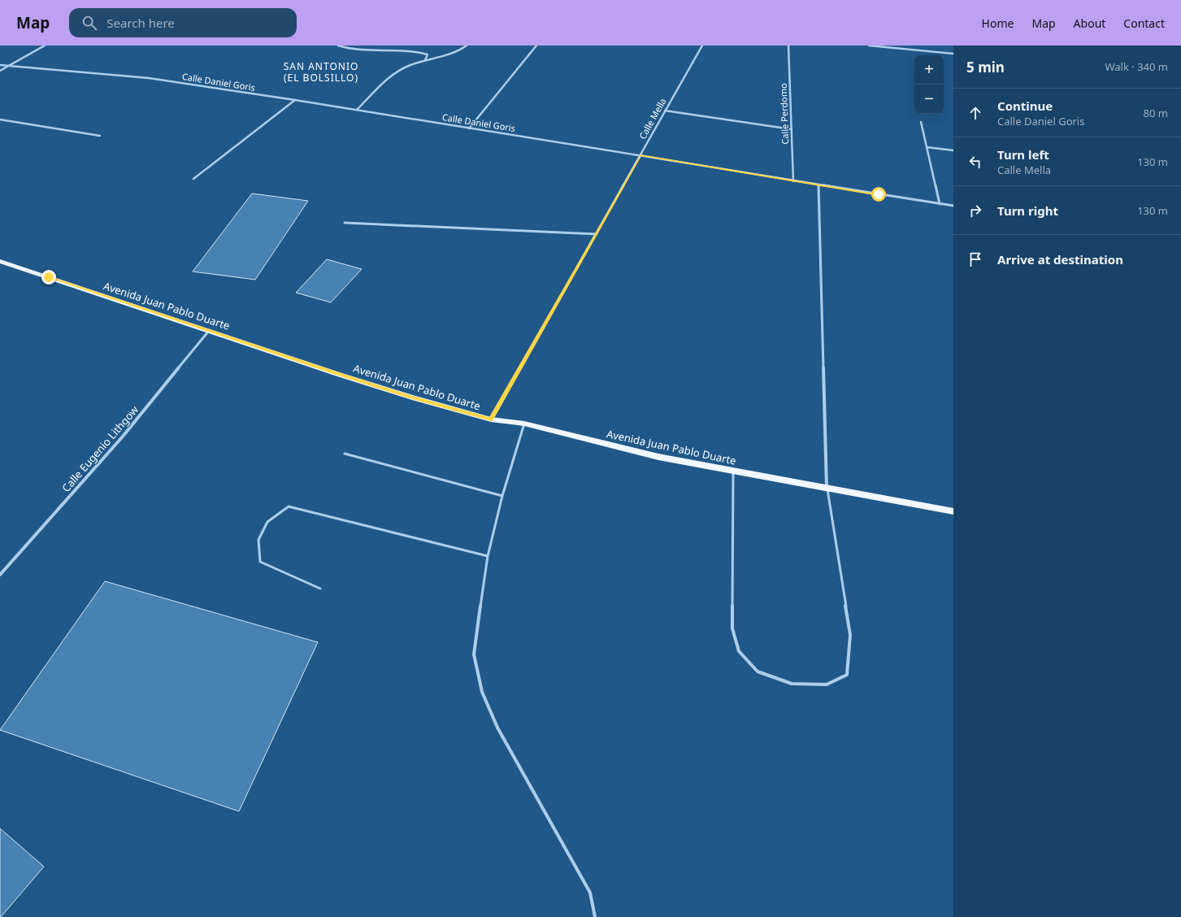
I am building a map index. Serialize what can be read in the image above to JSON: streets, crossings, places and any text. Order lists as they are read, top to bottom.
{
  "streets": {
    "main road": ["Avenida Juan Pablo Duarte"],
    "street": [
      "Calle Daniel Goris",
      "Calle Perdomo",
      "Calle Mella",
      "Calle Eugenio Lithgow"
    ]
  },
  "crossings": [
    ["Calle Daniel Goris", "Calle Perdomo"],
    ["Calle Daniel Goris", "Calle Mella"],
    ["Calle Mella", "Avenida Juan Pablo Duarte"],
    ["Avenida Juan Pablo Duarte", "Calle Eugenio Lithgow"]
  ],
  "districts": ["SAN ANTONIO (EL BOLSILLO)"],
  "page": {
    "header": "Map",
    "search": "Search here",
    "nav": [
      "Home",
      "Map",
      "About",
      "Contact"
    ],
    "heading": ["5 min", "Walk · 340 m"],
    "map_buttons": ["+", "−"],
    "list": [
      ["Continue", "Calle Daniel Goris", "80 m"],
      ["Turn left", "Calle Mella", "130 m"],
      ["Turn right", "130 m"],
      "Arrive at destination"
    ]
  }
}
